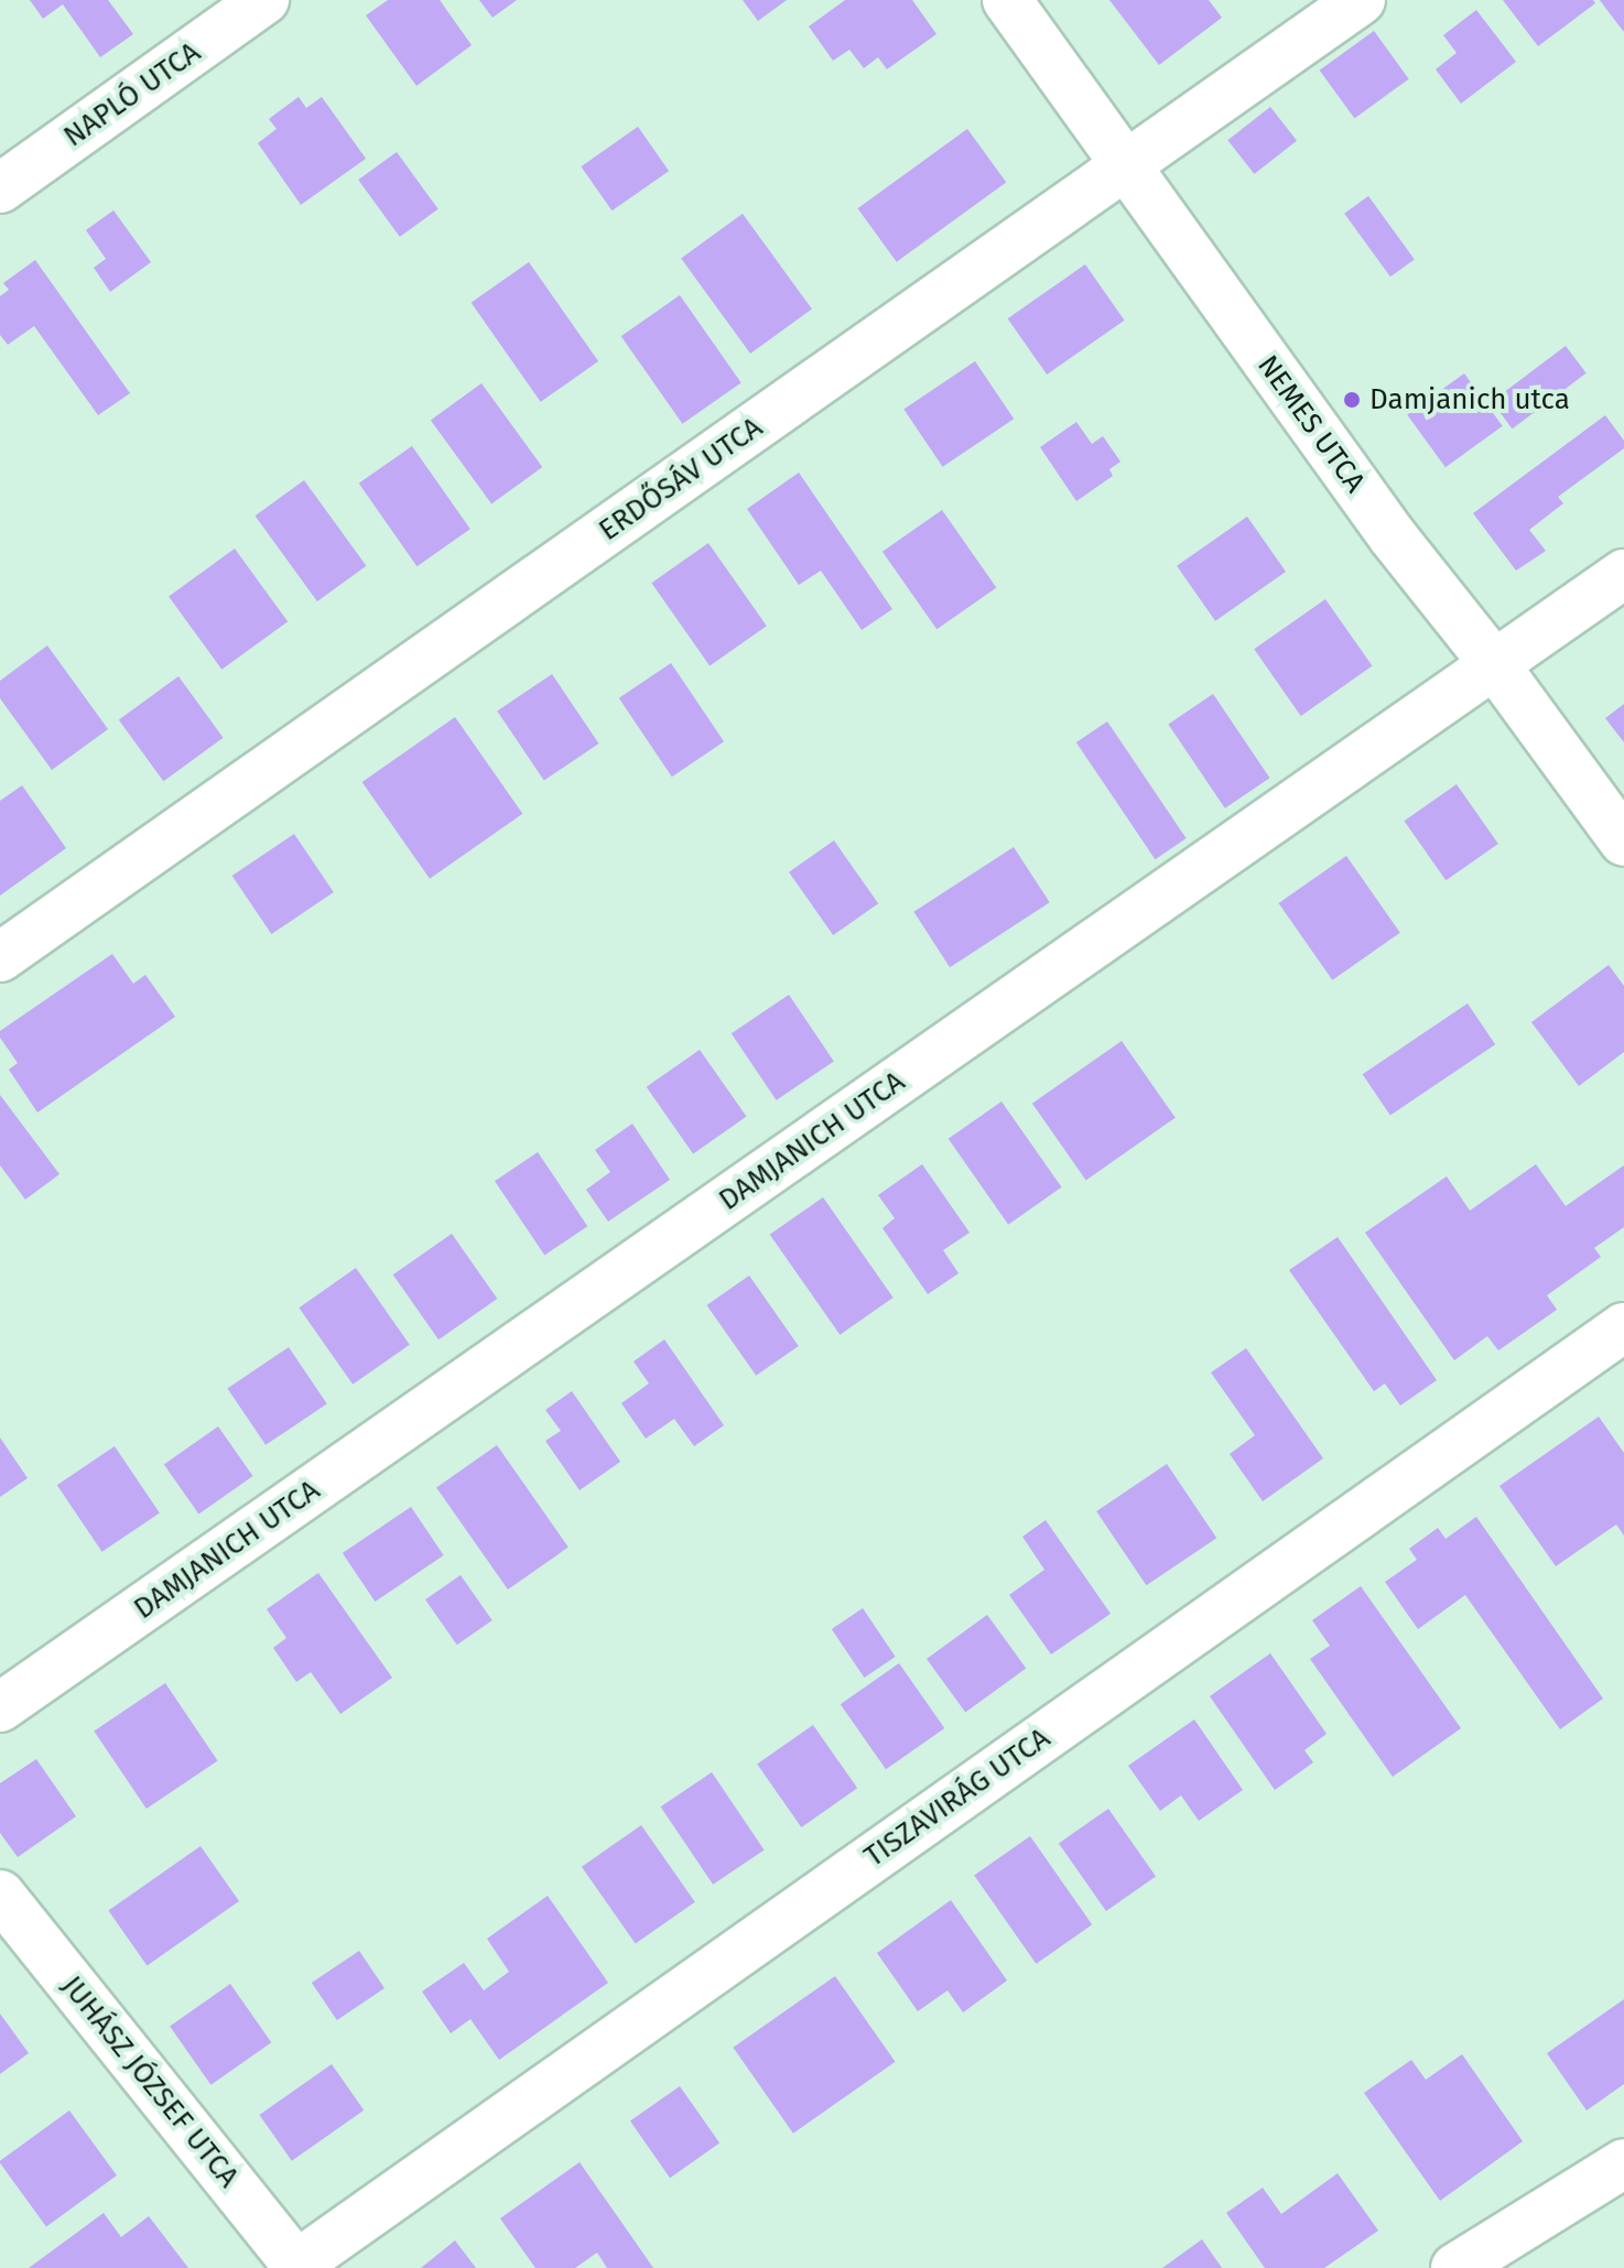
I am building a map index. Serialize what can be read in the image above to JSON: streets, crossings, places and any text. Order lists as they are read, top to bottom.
{
  "streets": {
    "street": [
      "NAPLÓ UTCA",
      "NEMES UTCA",
      "ERDŐSÁV UTCA",
      "DAMJANICH UTCA",
      "TISZAVIRÁG UTCA",
      "JUHÁSZ JÓZSEF UTCA"
    ]
  },
  "crossings": [
    ["NEMES UTCA", "ERDŐSÁV UTCA"],
    ["NEMES UTCA", "DAMJANICH UTCA"],
    ["TISZAVIRÁG UTCA", "JUHÁSZ JÓZSEF UTCA"]
  ],
  "places": ["Damjanich utca"]
}
